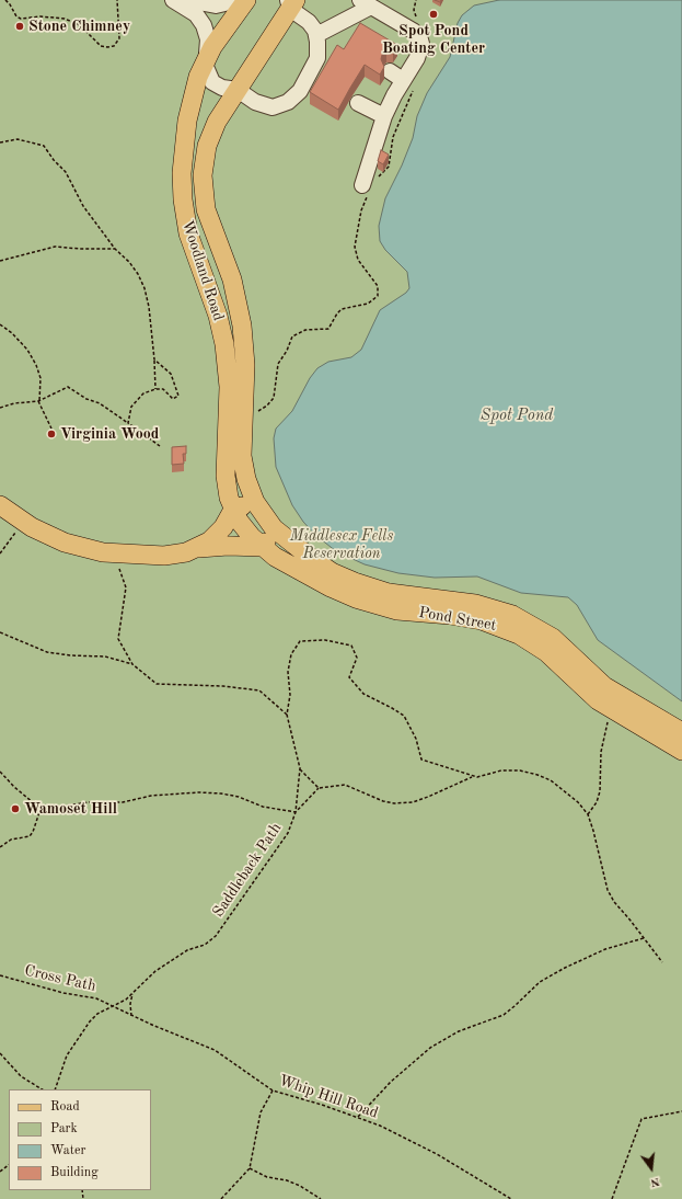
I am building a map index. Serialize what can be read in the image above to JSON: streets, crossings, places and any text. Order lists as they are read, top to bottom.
{
  "streets": {
    "main road": ["Woodland Road", "Pond Street"],
    "path": ["Saddleback Path", "Cross Path", "Whip Hill Road"]
  },
  "crossings": [
    ["Woodland Road", "Pond Street"],
    ["Saddleback Path", "Cross Path"],
    ["Saddleback Path", "Whip Hill Road"],
    ["Cross Path", "Whip Hill Road"]
  ],
  "water": ["Spot Pond"],
  "parks": ["Middlesex Fells Reservation"],
  "places": [
    "Spot Pond Boating Center",
    "Stone Chimney",
    "Virginia Wood",
    "Wamoset Hill"
  ],
  "legend": [
    "Road",
    "Park",
    "Water",
    "Building"
  ],
  "north": "bottom"
}
